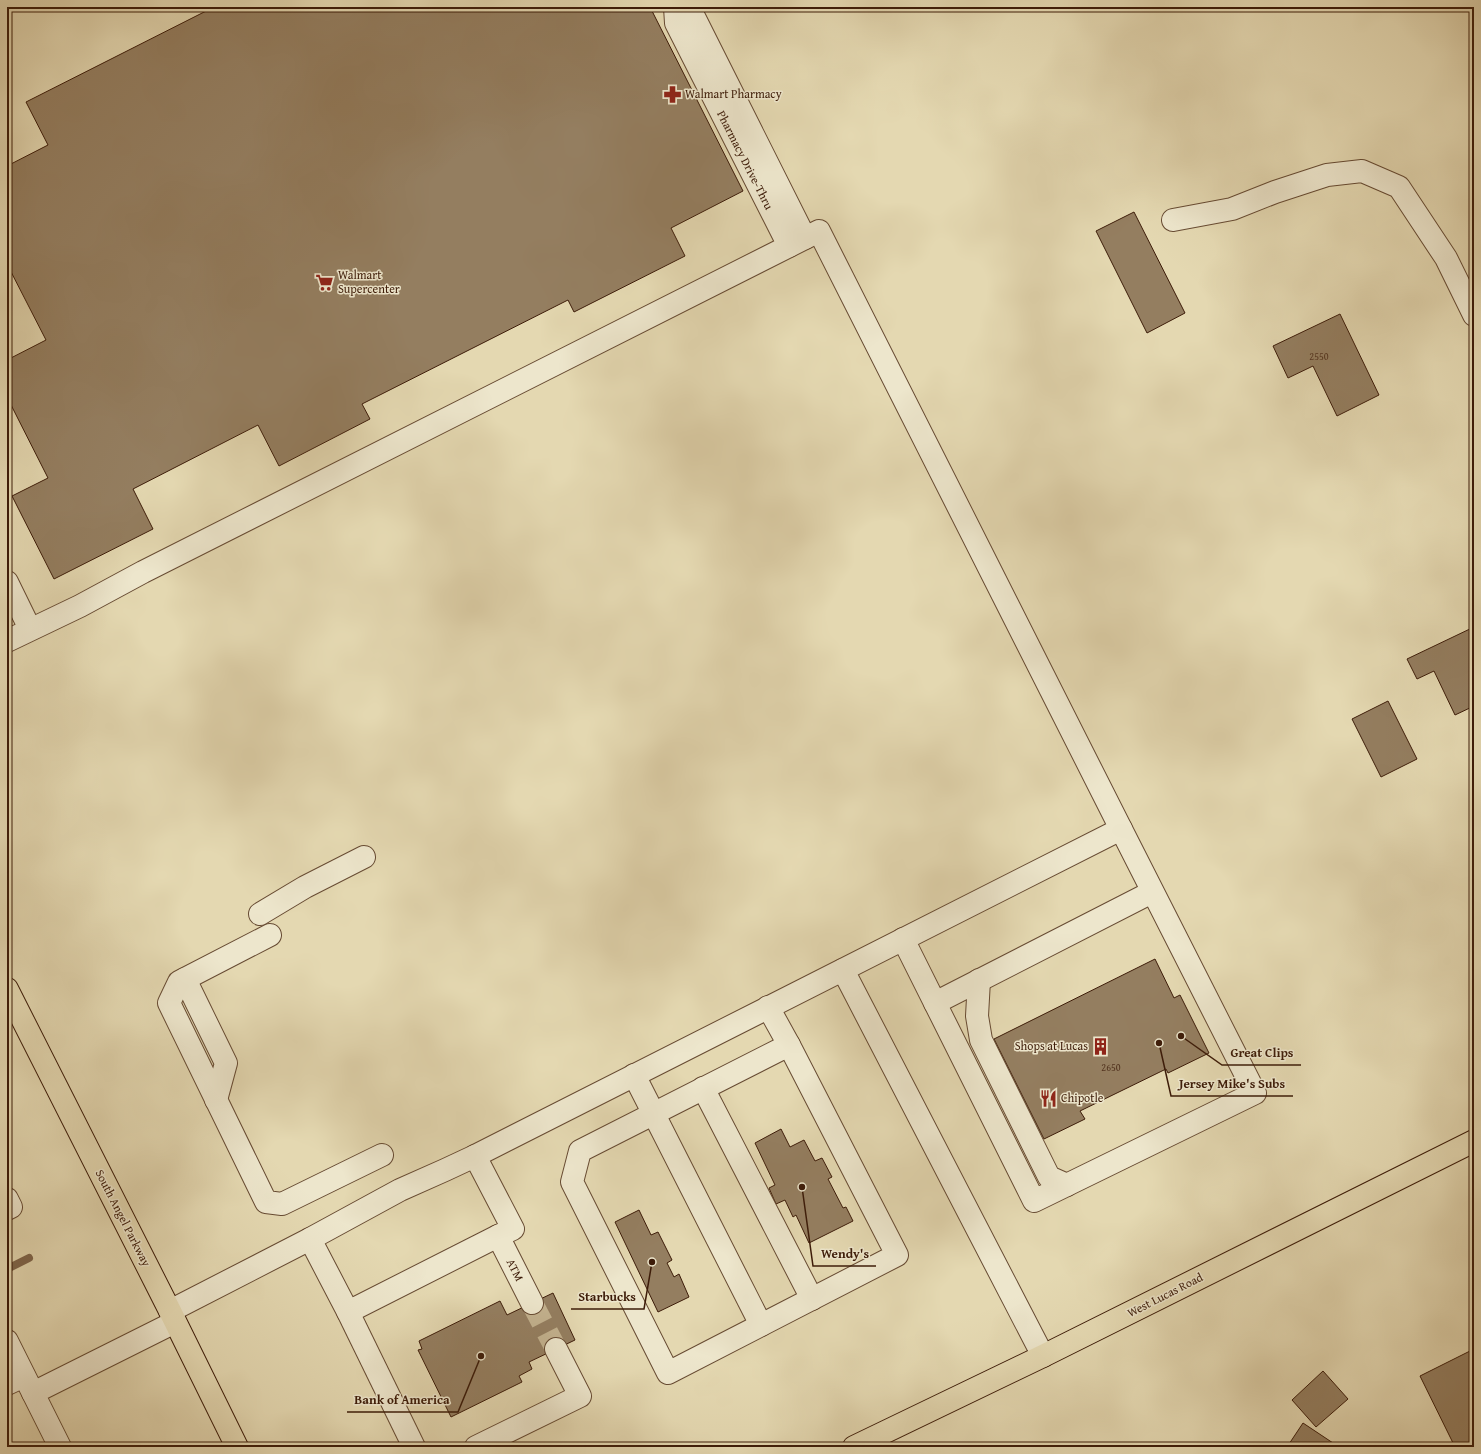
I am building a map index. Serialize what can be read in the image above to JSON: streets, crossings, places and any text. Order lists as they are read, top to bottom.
{
  "streets": {
    "main road": ["South Angel Parkway", "West Lucas Road"],
    "lane": ["Pharmacy Drive-Thru", "ATM"]
  },
  "places": {
    "pharmacy": ["Walmart Pharmacy"],
    "supermarket": ["Walmart Supercenter"],
    "other": [
      "Great Clips",
      "Jersey Mike's Subs",
      "Wendy's",
      "Starbucks",
      "Bank of America"
    ],
    "building": ["Shops at Lucas"],
    "restaurant": ["Chipotle"]
  },
  "house_numbers": ["2550", "2650"]
}
